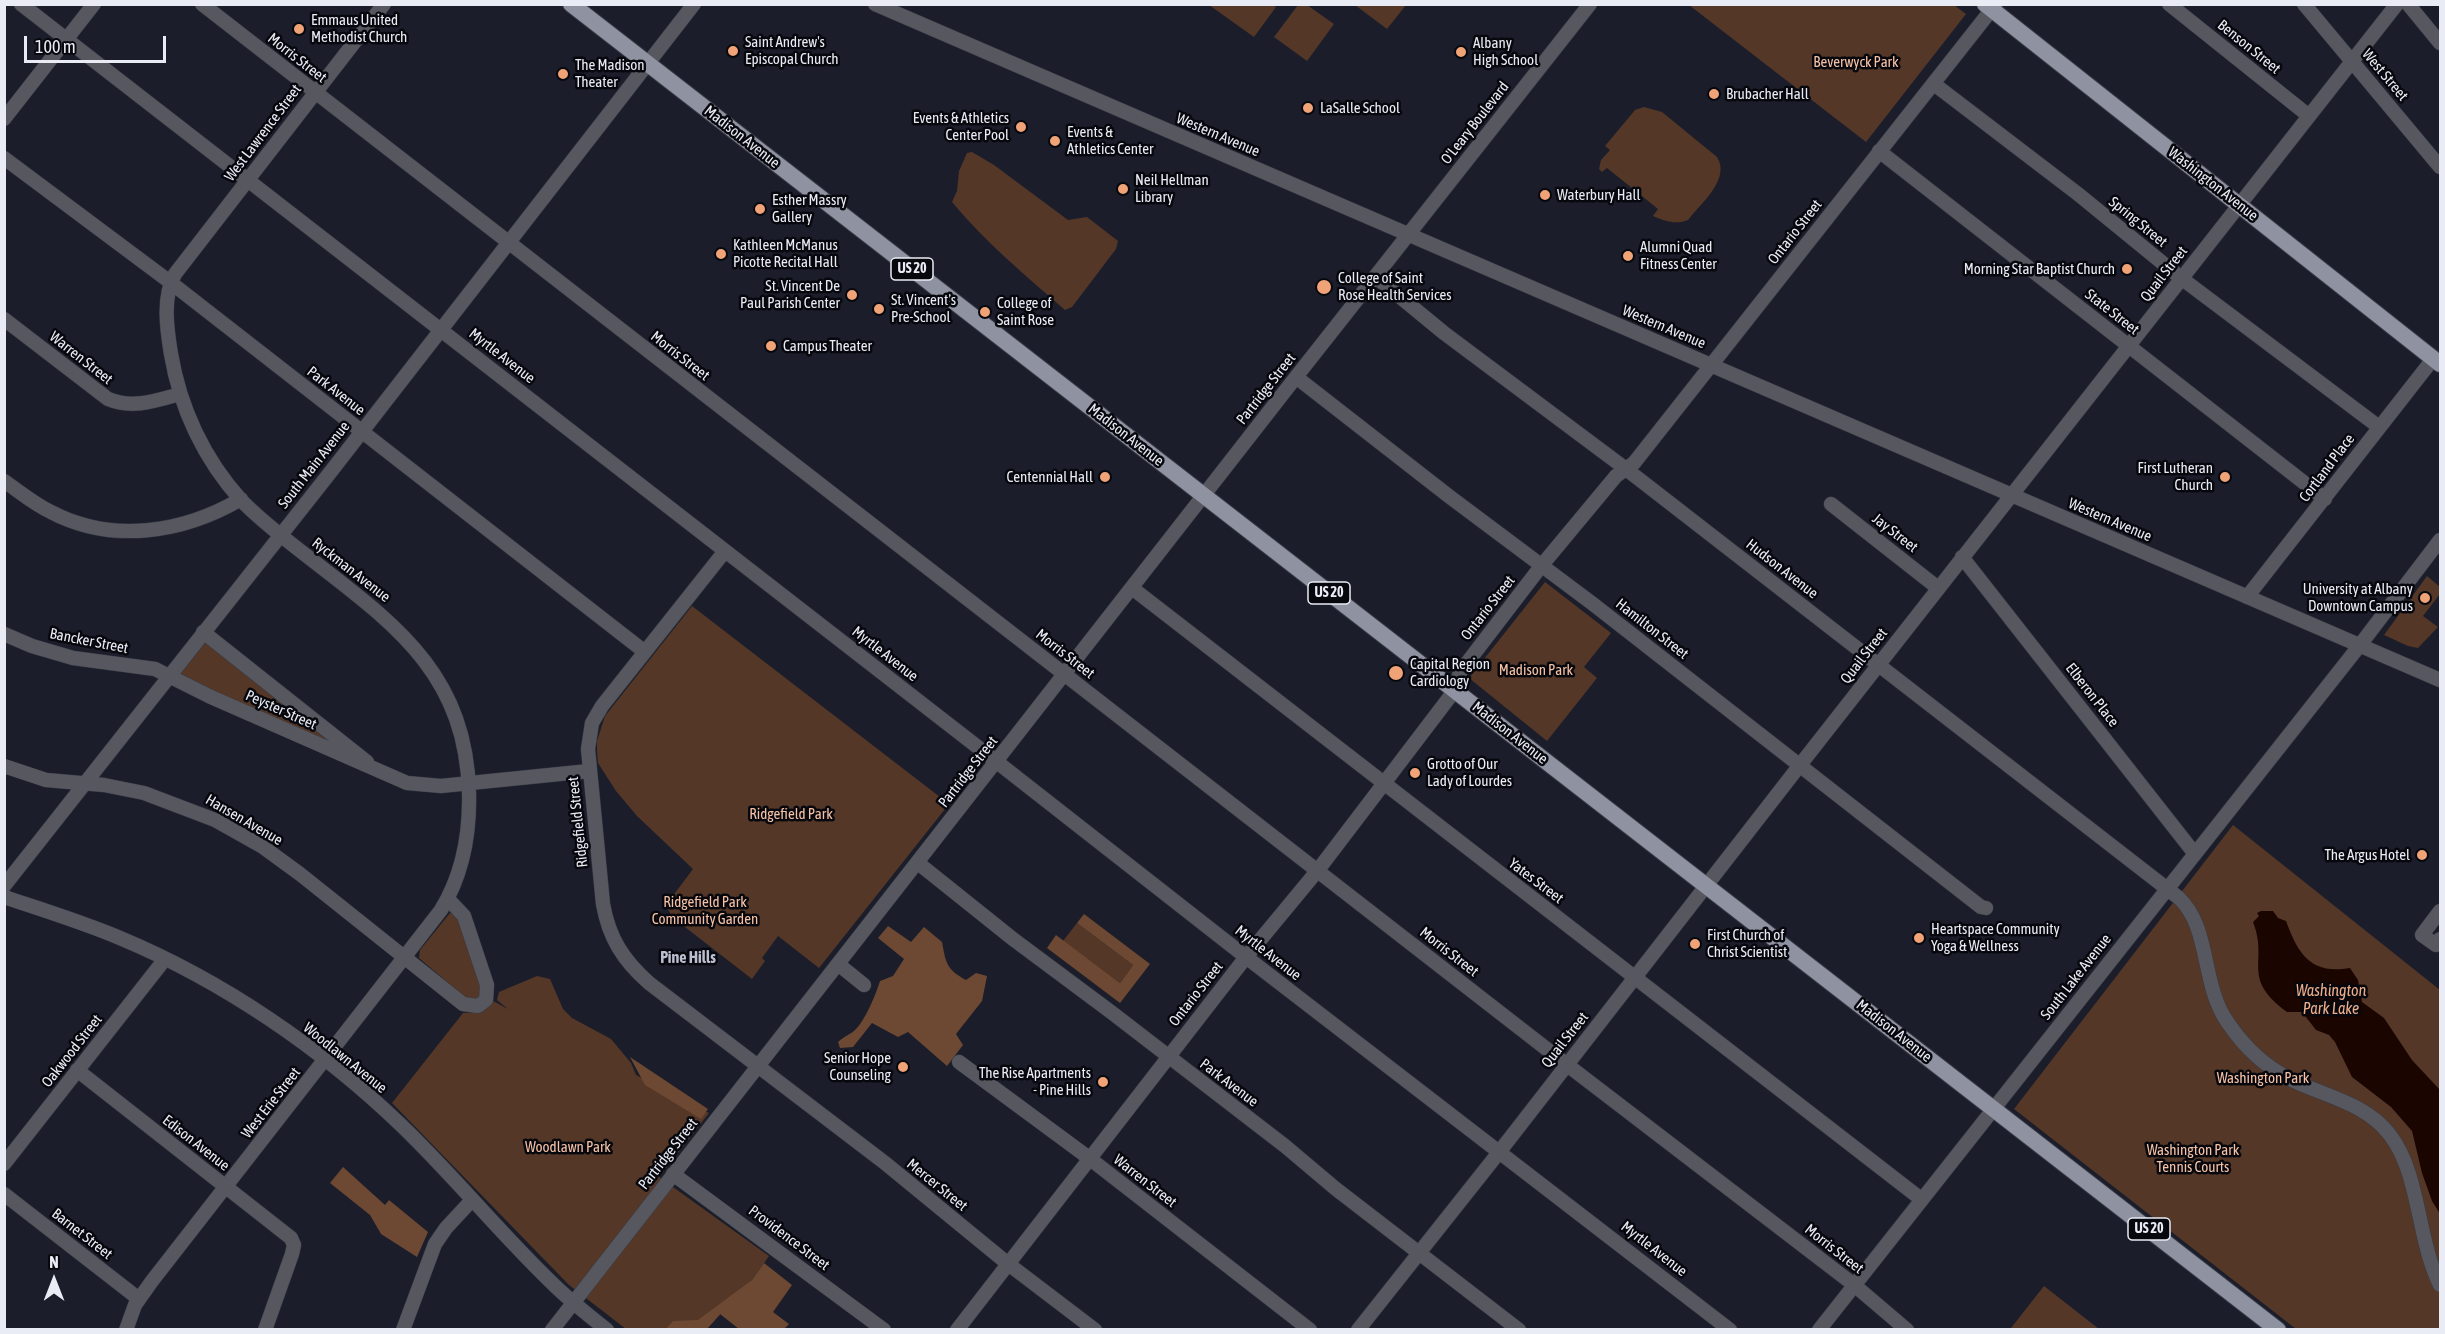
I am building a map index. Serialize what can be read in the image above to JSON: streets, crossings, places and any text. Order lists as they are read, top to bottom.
{
  "streets": {
    "main road": ["Madison Avenue", "Washington Avenue", "US 20"],
    "street": [
      "Benson Street",
      "Morris Street",
      "West Street",
      "O'Leary Boulevard",
      "West Lawrence Street",
      "Western Avenue",
      "Spring Street",
      "Ontario Street",
      "Quail Street",
      "State Street",
      "Myrtle Avenue",
      "Warren Street",
      "Partridge Street",
      "Park Avenue",
      "South Main Avenue",
      "Cortland Place",
      "Jay Street",
      "Hudson Avenue",
      "Ryckman Avenue",
      "Hamilton Street",
      "Bancker Street",
      "Elberon Place",
      "Peyster Street",
      "Hansen Avenue",
      "Ridgefield Street",
      "Yates Street",
      "South Lake Avenue",
      "Oakwood Street",
      "Woodlawn Avenue",
      "West Erie Street",
      "Edison Avenue",
      "Mercer Street",
      "Barnet Street",
      "Providence Street"
    ]
  },
  "crossings": [
    ["Benson Street", "Quail Street"],
    ["Morris Street", "West Lawrence Street"],
    ["Morris Street", "Ontario Street"],
    ["Morris Street", "Quail Street"],
    ["Morris Street", "Partridge Street"],
    ["Morris Street", "South Main Avenue"],
    ["Morris Street", "South Lake Avenue"],
    ["West Street", "Quail Street"],
    ["O'Leary Boulevard", "Western Avenue"],
    ["O'Leary Boulevard", "Partridge Street"],
    ["West Lawrence Street", "Myrtle Avenue"],
    ["West Lawrence Street", "Park Avenue"],
    ["West Lawrence Street", "Ryckman Avenue"],
    ["Western Avenue", "Ontario Street"],
    ["Western Avenue", "Quail Street"],
    ["Western Avenue", "Partridge Street"],
    ["Western Avenue", "Cortland Place"],
    ["Western Avenue", "South Lake Avenue"],
    ["Madison Avenue", "Ontario Street"],
    ["Madison Avenue", "Quail Street"],
    ["Madison Avenue", "Partridge Street"],
    ["Madison Avenue", "South Main Avenue"],
    ["Madison Avenue", "South Lake Avenue"],
    ["Washington Avenue", "Ontario Street"],
    ["Washington Avenue", "Quail Street"],
    ["Washington Avenue", "Cortland Place"],
    ["Spring Street", "Ontario Street"],
    ["Spring Street", "Quail Street"],
    ["Spring Street", "Cortland Place"],
    ["Ontario Street", "State Street"],
    ["Ontario Street", "Myrtle Avenue"],
    ["Ontario Street", "Warren Street"],
    ["Ontario Street", "Park Avenue"],
    ["Ontario Street", "Hudson Avenue"],
    ["Ontario Street", "Hamilton Street"],
    ["Ontario Street", "Yates Street"],
    ["Ontario Street", "Mercer Street"],
    ["Quail Street", "State Street"],
    ["Quail Street", "Myrtle Avenue"],
    ["Quail Street", "Park Avenue"],
    ["Quail Street", "Jay Street"],
    ["Quail Street", "Hudson Avenue"],
    ["Quail Street", "Hamilton Street"],
    ["Quail Street", "Elberon Place"],
    ["Quail Street", "Yates Street"],
    ["State Street", "Cortland Place"],
    ["Myrtle Avenue", "Partridge Street"],
    ["Myrtle Avenue", "South Main Avenue"],
    ["Myrtle Avenue", "Ridgefield Street"],
    ["Warren Street", "Ryckman Avenue"],
    ["Partridge Street", "Park Avenue"],
    ["Partridge Street", "Hudson Avenue"],
    ["Partridge Street", "Hamilton Street"],
    ["Partridge Street", "Ridgefield Street"],
    ["Partridge Street", "Yates Street"],
    ["Partridge Street", "Woodlawn Avenue"],
    ["Partridge Street", "Mercer Street"],
    ["Partridge Street", "Providence Street"],
    ["Park Avenue", "South Main Avenue"],
    ["Park Avenue", "Ryckman Avenue"],
    ["Park Avenue", "Ridgefield Street"],
    ["South Main Avenue", "Ryckman Avenue"],
    ["South Main Avenue", "Bancker Street"],
    ["South Main Avenue", "Peyster Street"],
    ["South Main Avenue", "Hansen Avenue"],
    ["Hudson Avenue", "South Lake Avenue"],
    ["Ryckman Avenue", "Peyster Street"],
    ["Ryckman Avenue", "West Erie Street"],
    ["Bancker Street", "Peyster Street"],
    ["Elberon Place", "South Lake Avenue"],
    ["Peyster Street", "Ridgefield Street"],
    ["Hansen Avenue", "West Erie Street"],
    ["Ridgefield Street", "Mercer Street"],
    ["Yates Street", "South Lake Avenue"],
    ["Oakwood Street", "Woodlawn Avenue"],
    ["Oakwood Street", "Edison Avenue"],
    ["Woodlawn Avenue", "West Erie Street"],
    ["West Erie Street", "Edison Avenue"],
    ["West Erie Street", "Barnet Street"]
  ],
  "districts": ["Pine Hills"],
  "water": ["Washington Park Lake"],
  "parks": [
    "Beverwyck Park",
    "Madison Park",
    "Ridgefield Park",
    "Ridgefield Park Community Garden",
    "Washington Park",
    "Woodlawn Park",
    "Washington Park Tennis Courts"
  ],
  "places": [
    "Emmaus United Methodist Church",
    "Saint Andrew's Episcopal Church",
    "Albany High School",
    "The Madison Theater",
    "Brubacher Hall",
    "LaSalle School",
    "Events & Athletics Center Pool",
    "Events & Athletics Center",
    "Neil Hellman Library",
    "Waterbury Hall",
    "Esther Massry Gallery",
    "Kathleen McManus Picotte Recital Hall",
    "Alumni Quad Fitness Center",
    "Morning Star Baptist Church",
    "College of Saint Rose Health Services",
    "St. Vincent De Paul Parish Center",
    "St. Vincent's Pre-School",
    "College of Saint Rose",
    "Campus Theater",
    "Centennial Hall",
    "First Lutheran Church",
    "University at Albany Downtown Campus",
    "Capital Region Cardiology",
    "Grotto of Our Lady of Lourdes",
    "The Argus Hotel",
    "Heartspace Community Yoga & Wellness",
    "First Church of Christ Scientist",
    "Senior Hope Counseling",
    "The Rise Apartments - Pine Hills"
  ],
  "scale_bar": "100 m",
  "north": "top"
}
